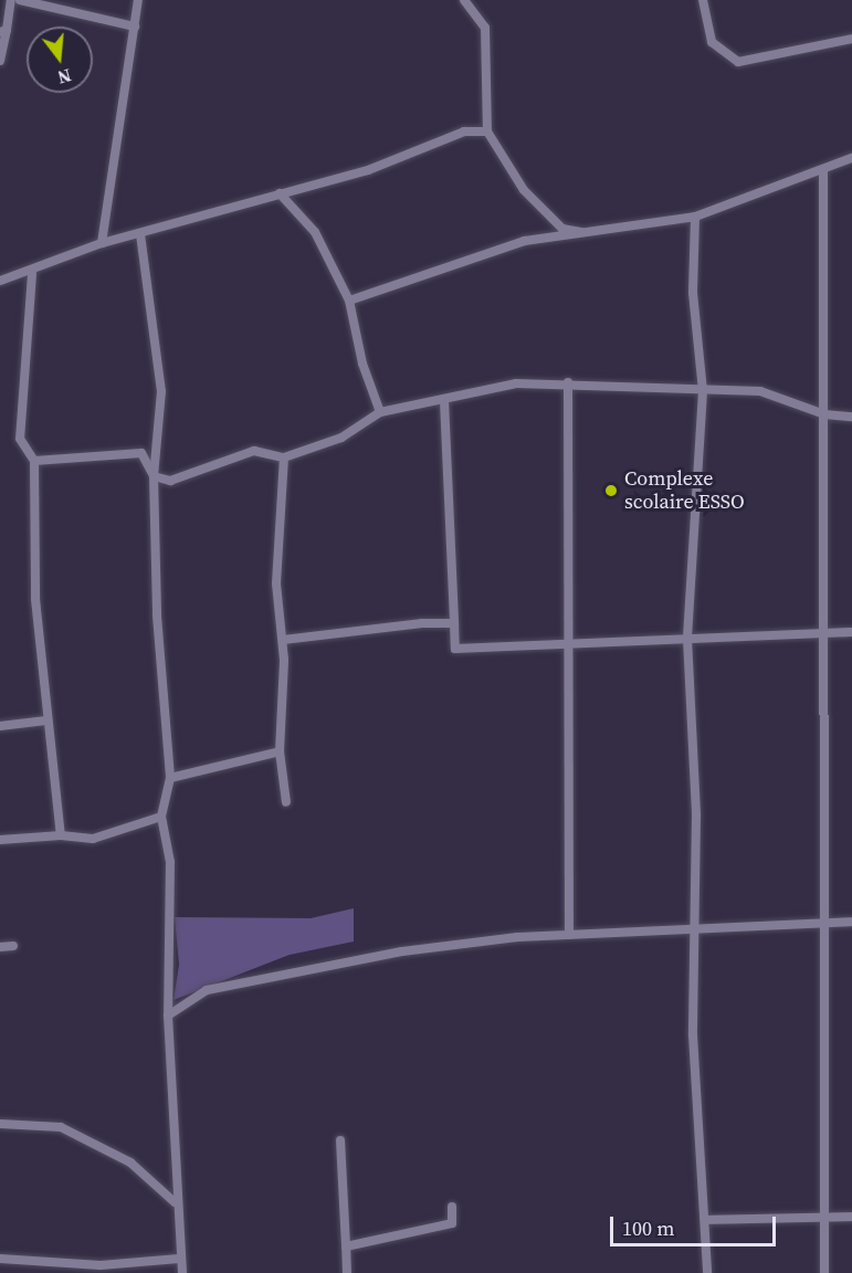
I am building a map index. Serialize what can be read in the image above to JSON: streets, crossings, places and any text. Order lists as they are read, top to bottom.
{
  "places": ["Complexe scolaire ESSO"],
  "scale_bar": "100 m",
  "north": "bottom"
}
